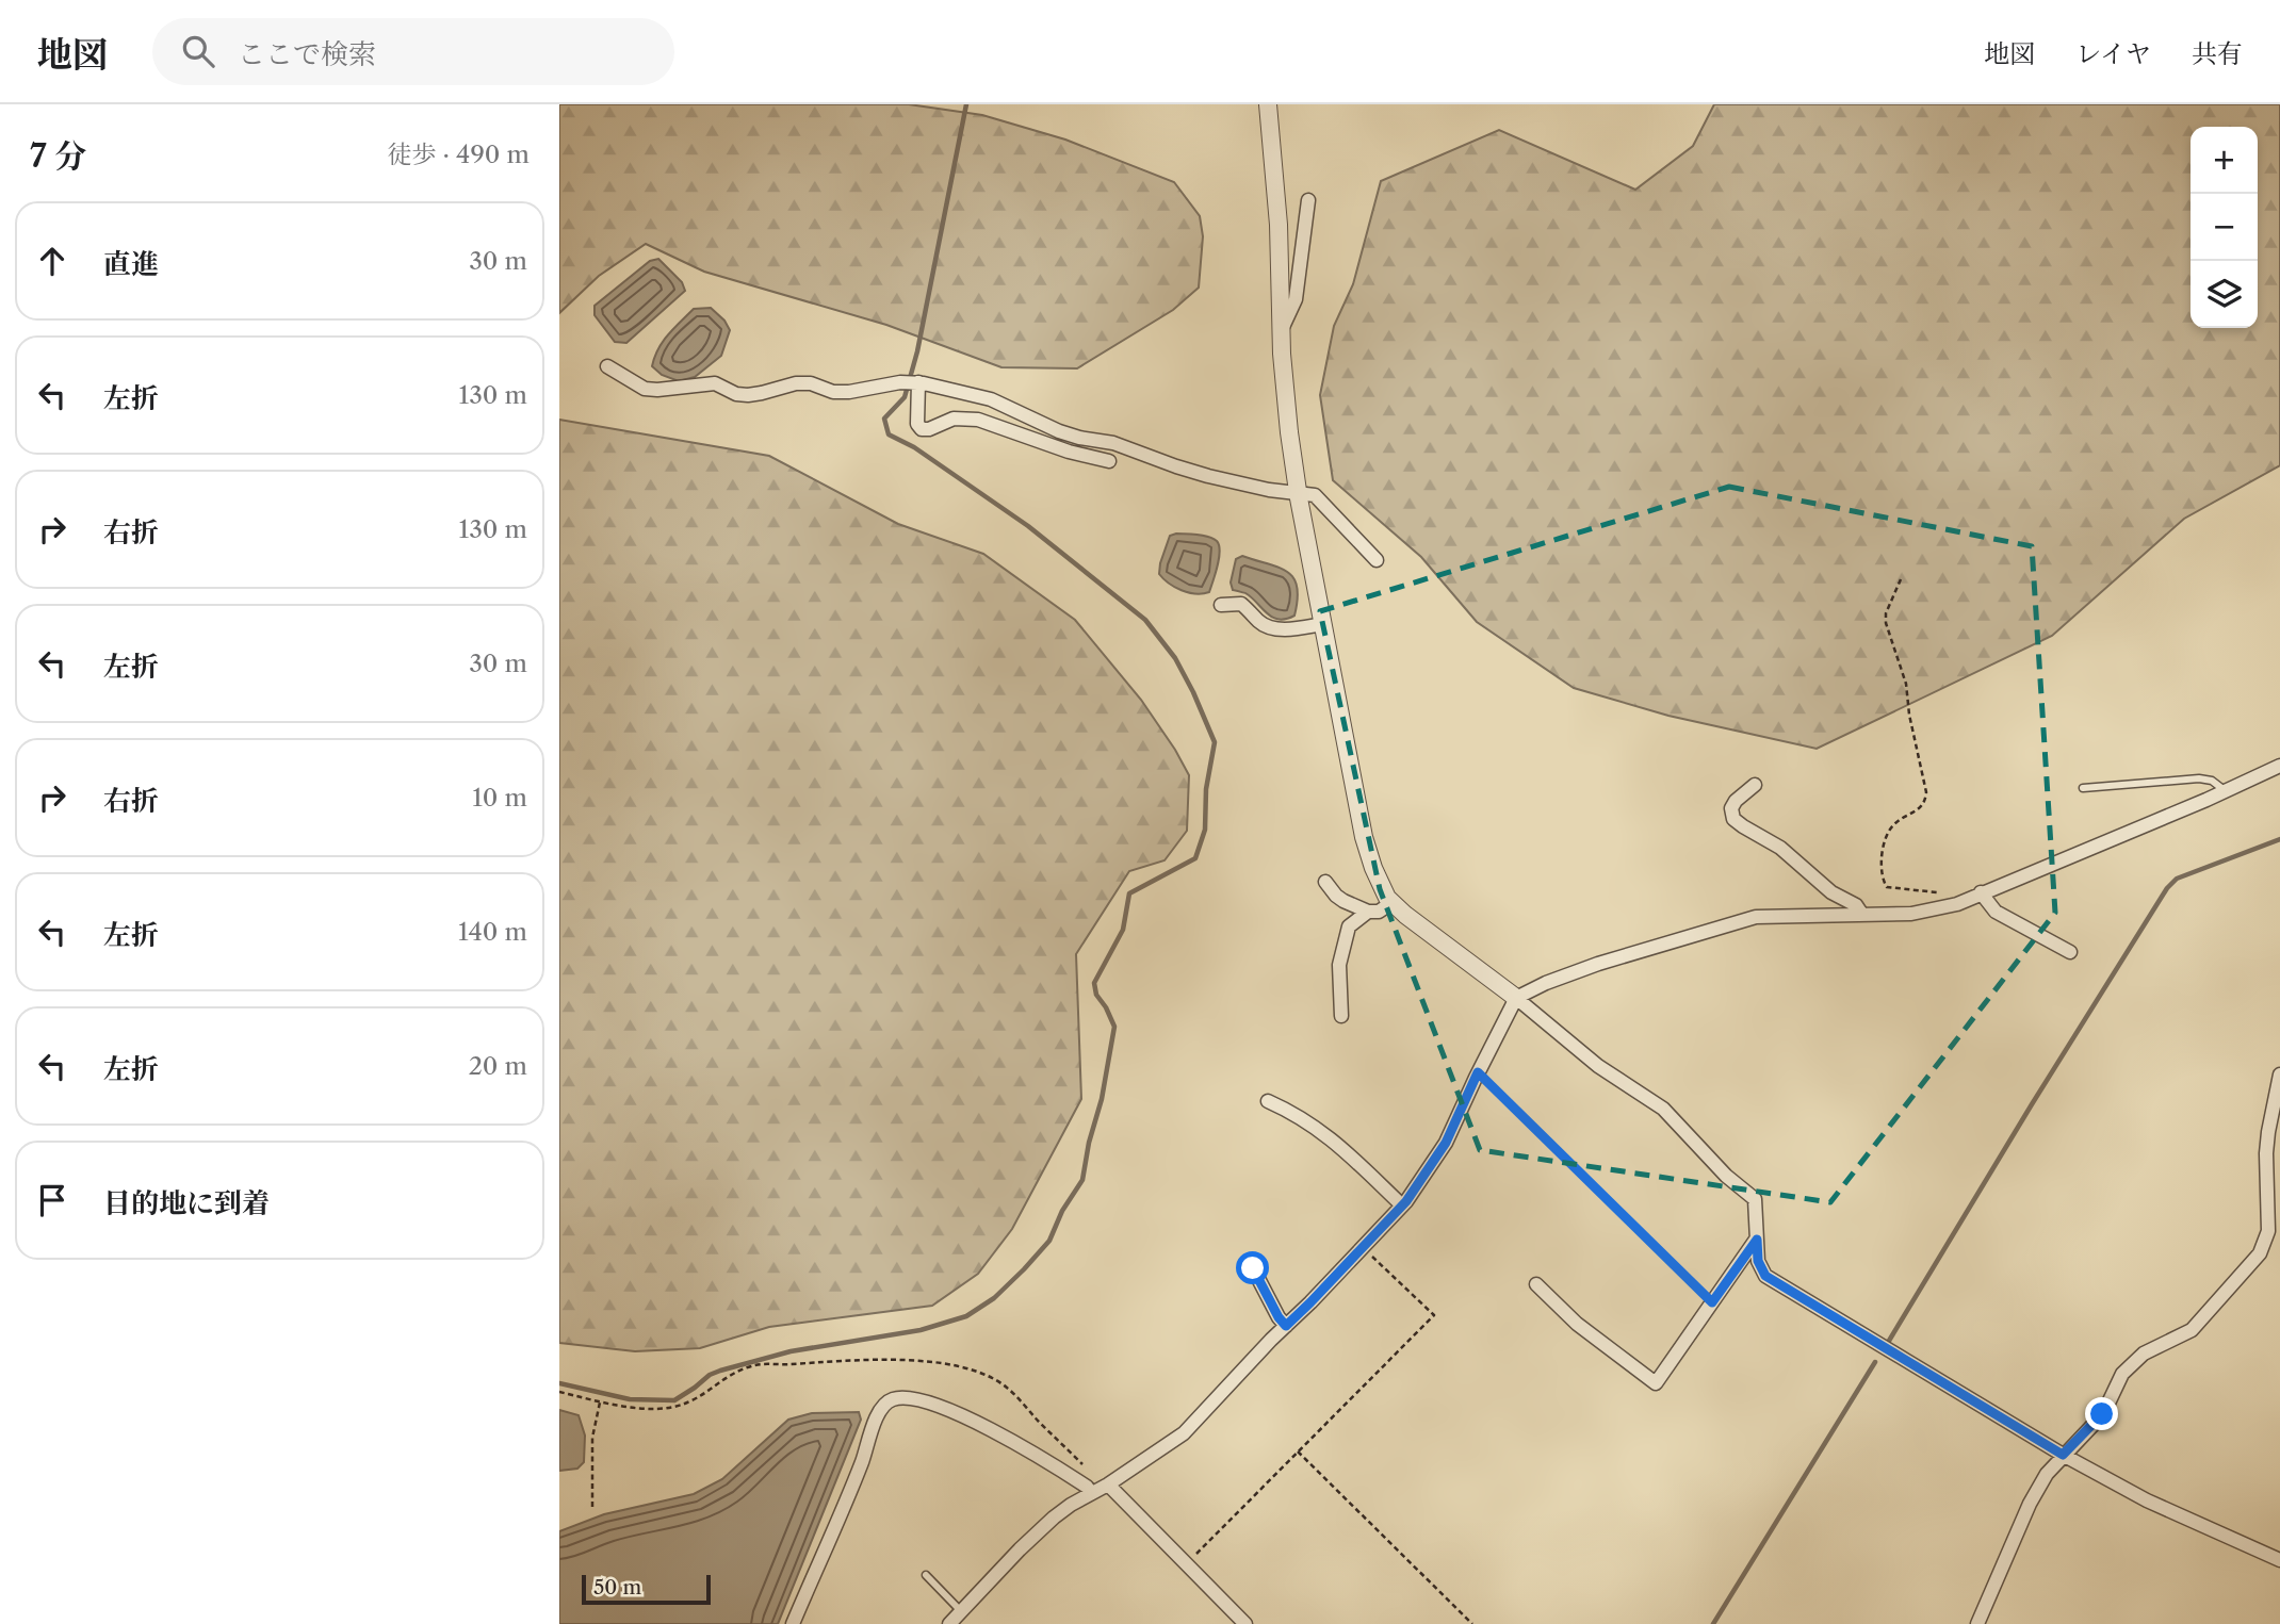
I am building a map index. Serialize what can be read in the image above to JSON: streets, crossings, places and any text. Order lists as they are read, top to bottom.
{
  "scale_bar": "50 m",
  "page": {
    "header": "地図",
    "search": "ここで検索",
    "nav": ["地図", "レイヤ", "共有"],
    "heading": ["7 分", "徒歩 · 490 m"],
    "map_buttons": ["+", "−"],
    "list": [
      ["直進", "30 m"],
      ["左折", "130 m"],
      ["右折", "130 m"],
      ["左折", "30 m"],
      ["右折", "10 m"],
      ["左折", "140 m"],
      ["左折", "20 m"],
      "目的地に到着"
    ],
    "scale": "50 m"
  }
}
